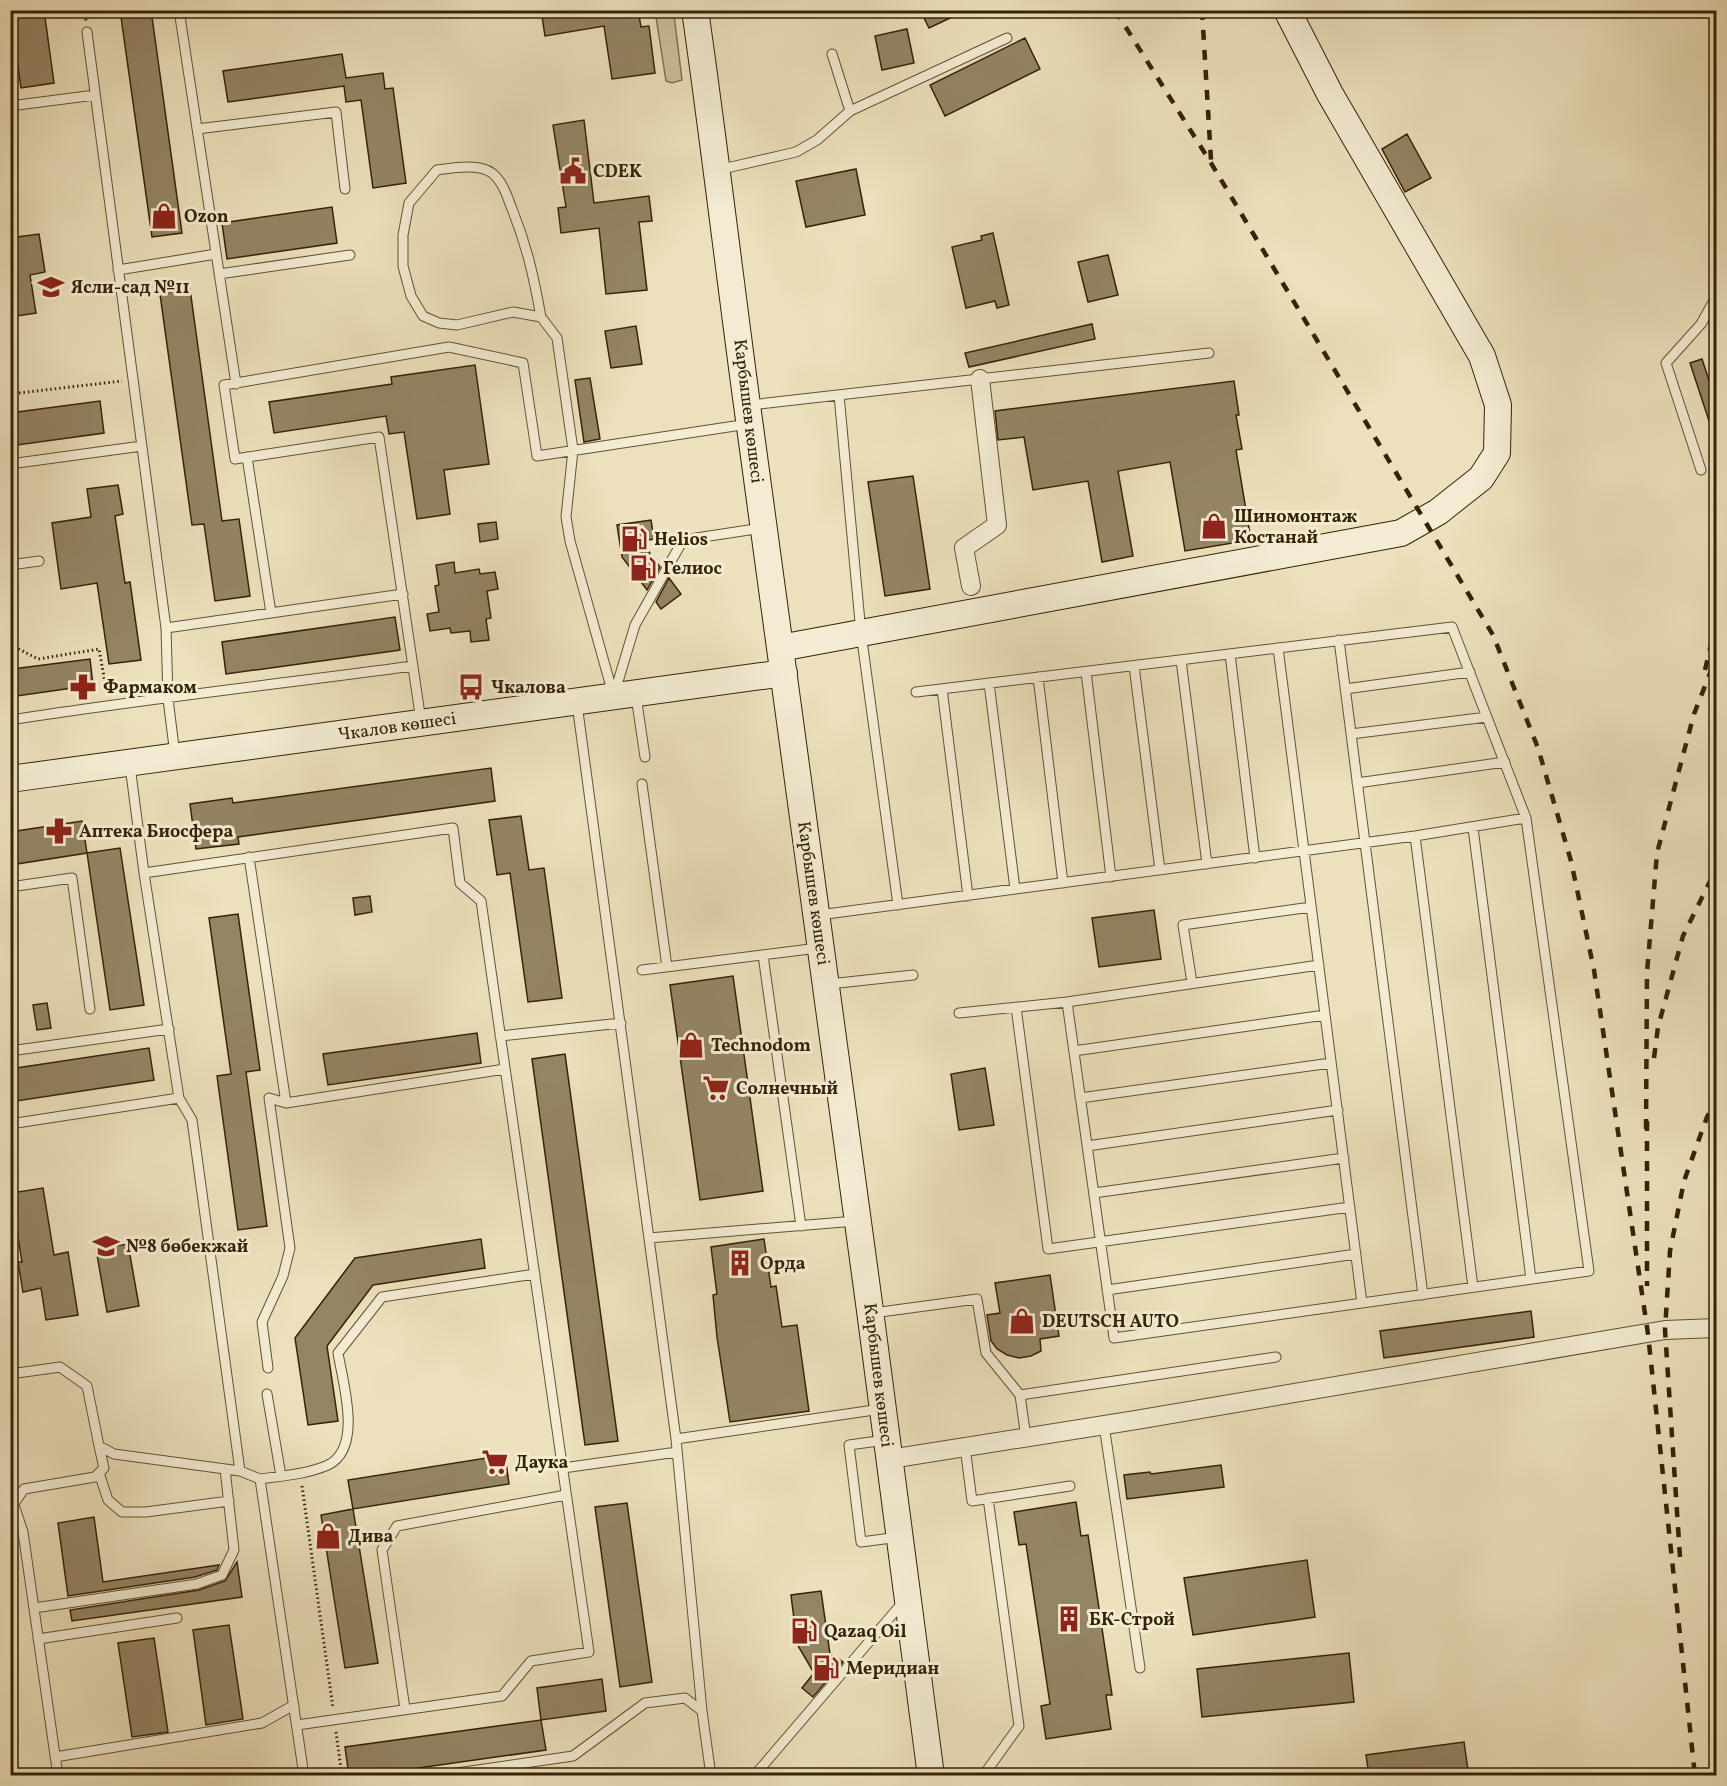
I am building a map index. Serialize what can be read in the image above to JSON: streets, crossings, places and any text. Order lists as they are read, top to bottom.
{
  "streets": {
    "street": ["Карбышев көшесі", "Чкалов көшесі"]
  },
  "crossings": [
    ["Карбышев көшесі", "Чкалов көшесі"]
  ],
  "places": {
    "public building": ["CDEK"],
    "shop": [
      "Ozon",
      "Шиномонтаж Костанай",
      "Technodom",
      "DEUTSCH AUTO",
      "Дива"
    ],
    "school or university": ["Ясли-сад №11", "№8 бөбекжай"],
    "fuel station": [
      "Helios",
      "Гелиос",
      "Qazaq Oil",
      "Меридиан"
    ],
    "pharmacy": ["Фармаком", "Аптека Биосфера"],
    "bus stop": ["Чкалова"],
    "supermarket": ["Солнечный", "Даука"],
    "building": ["Орда", "БК-Строй"]
  }
}
